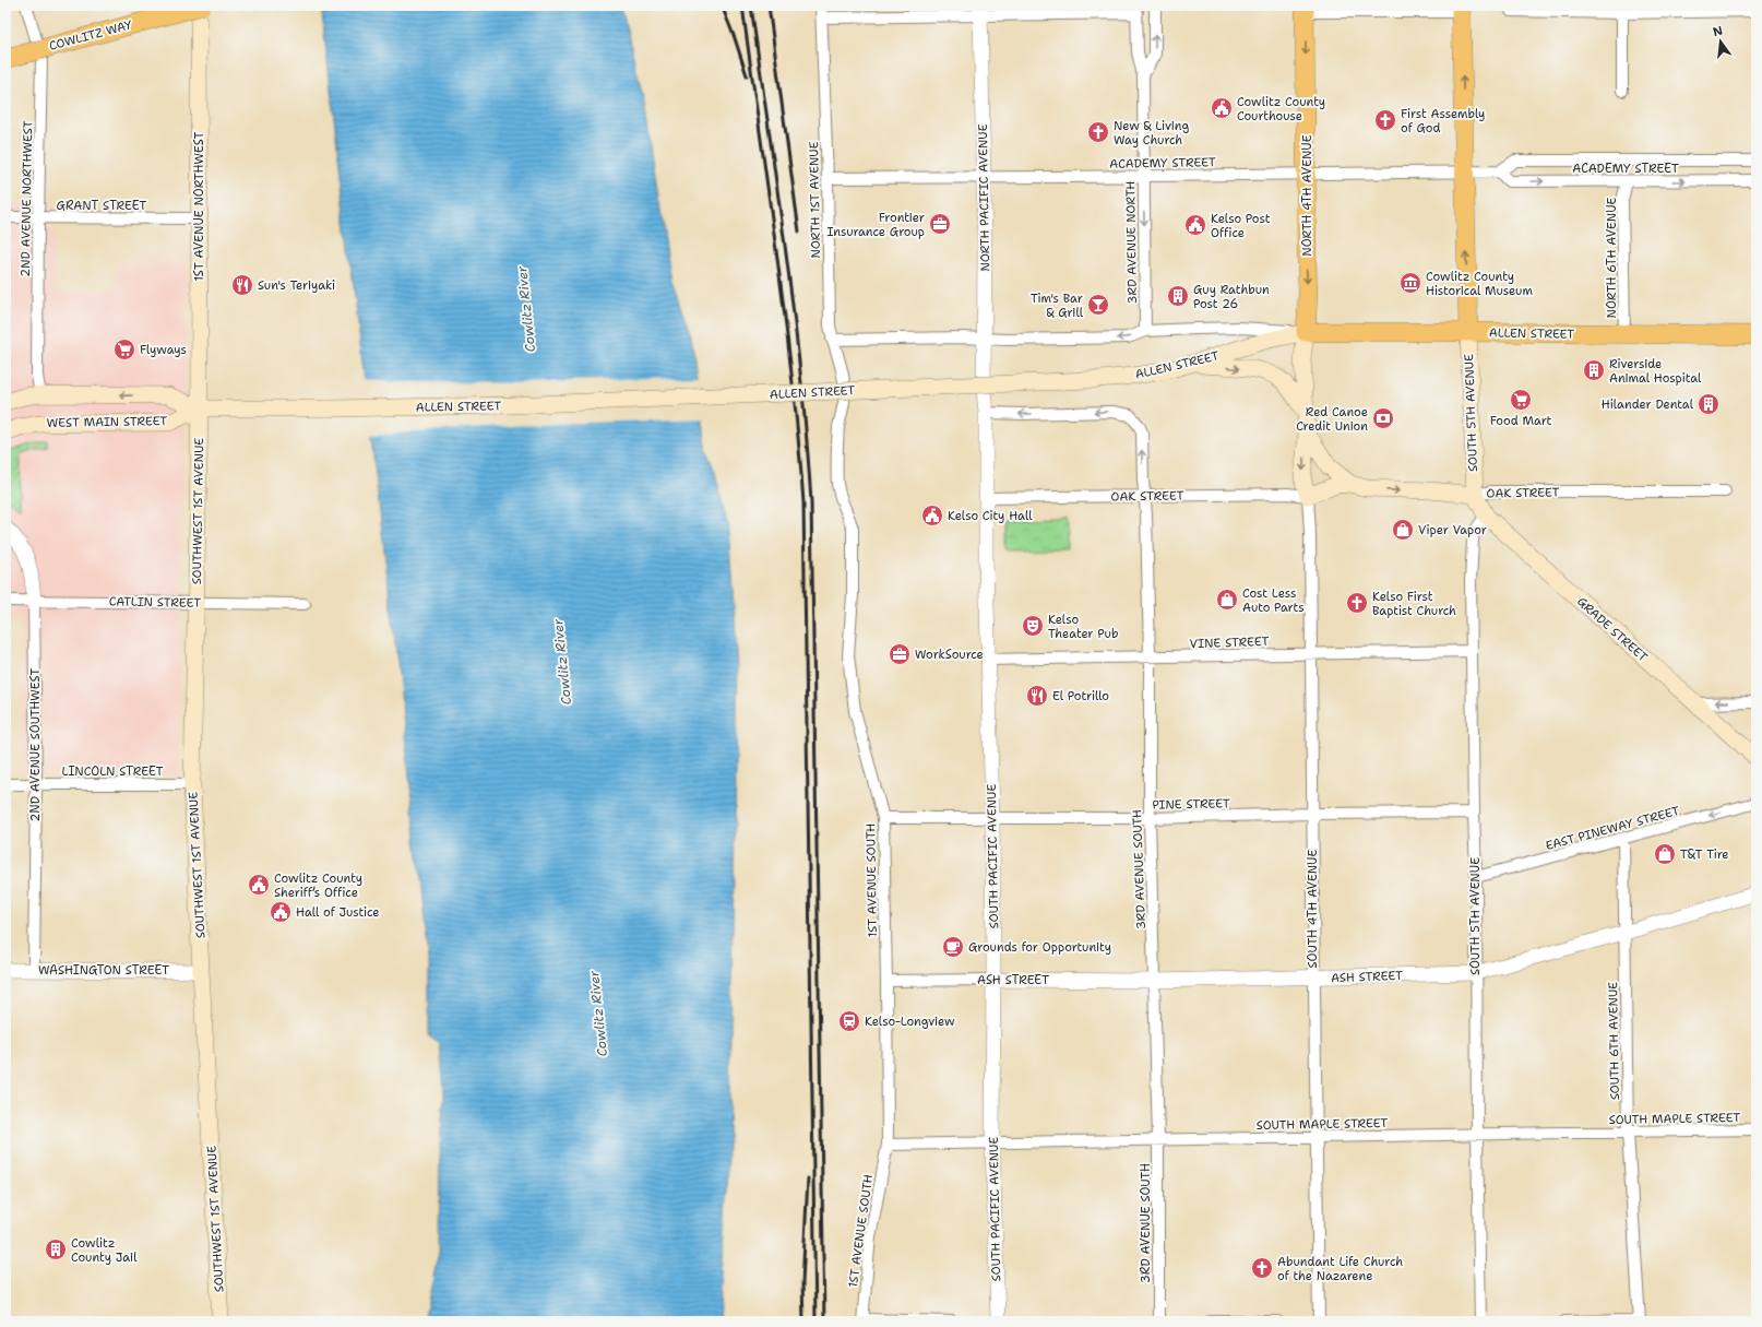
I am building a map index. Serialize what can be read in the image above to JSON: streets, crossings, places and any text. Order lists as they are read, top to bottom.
{
  "streets": {
    "main road": [
      "COWLITZ WAY",
      "NORTH 4TH AVENUE",
      "1ST AVENUE NORTHWEST",
      "ALLEN STREET",
      "SOUTH 5TH AVENUE",
      "WEST MAIN STREET",
      "OAK STREET",
      "SOUTHWEST 1ST AVENUE",
      "GRADE STREET"
    ],
    "street": [
      "ACADEMY STREET",
      "NORTH PACIFIC AVENUE",
      "2ND AVENUE NORTHWEST",
      "NORTH 1ST AVENUE",
      "GRANT STREET",
      "3RD AVENUE NORTH",
      "NORTH 6TH AVENUE",
      "CATLIN STREET",
      "VINE STREET",
      "2ND AVENUE SOUTHWEST",
      "LINCOLN STREET",
      "PINE STREET",
      "EAST PINEWAY STREET",
      "SOUTH PACIFIC AVENUE",
      "3RD AVENUE SOUTH",
      "1ST AVENUE SOUTH",
      "SOUTH 4TH AVENUE",
      "WASHINGTON STREET",
      "ASH STREET",
      "SOUTH 6TH AVENUE",
      "SOUTH MAPLE STREET"
    ]
  },
  "crossings": [
    ["COWLITZ WAY", "1ST AVENUE NORTHWEST"],
    ["ACADEMY STREET", "NORTH 4TH AVENUE"],
    ["ACADEMY STREET", "NORTH PACIFIC AVENUE"],
    ["ACADEMY STREET", "NORTH 1ST AVENUE"],
    ["ACADEMY STREET", "3RD AVENUE NORTH"],
    ["ACADEMY STREET", "NORTH 6TH AVENUE"],
    ["NORTH 4TH AVENUE", "ALLEN STREET"],
    ["NORTH PACIFIC AVENUE", "ALLEN STREET"],
    ["NORTH PACIFIC AVENUE", "SOUTH PACIFIC AVENUE"],
    ["2ND AVENUE NORTHWEST", "GRANT STREET"],
    ["NORTH 1ST AVENUE", "ALLEN STREET"],
    ["NORTH 1ST AVENUE", "1ST AVENUE SOUTH"],
    ["GRANT STREET", "1ST AVENUE NORTHWEST"],
    ["1ST AVENUE NORTHWEST", "WEST MAIN STREET"],
    ["1ST AVENUE NORTHWEST", "SOUTHWEST 1ST AVENUE"],
    ["3RD AVENUE NORTH", "ALLEN STREET"],
    ["NORTH 6TH AVENUE", "ALLEN STREET"],
    ["ALLEN STREET", "SOUTH 5TH AVENUE"],
    ["ALLEN STREET", "WEST MAIN STREET"],
    ["SOUTH 5TH AVENUE", "OAK STREET"],
    ["SOUTH 5TH AVENUE", "GRADE STREET"],
    ["SOUTH 5TH AVENUE", "VINE STREET"],
    ["SOUTH 5TH AVENUE", "PINE STREET"],
    ["SOUTH 5TH AVENUE", "EAST PINEWAY STREET"],
    ["SOUTH 5TH AVENUE", "ASH STREET"],
    ["SOUTH 5TH AVENUE", "SOUTH MAPLE STREET"],
    ["WEST MAIN STREET", "SOUTHWEST 1ST AVENUE"],
    ["OAK STREET", "GRADE STREET"],
    ["OAK STREET", "SOUTH PACIFIC AVENUE"],
    ["OAK STREET", "3RD AVENUE SOUTH"],
    ["OAK STREET", "SOUTH 4TH AVENUE"],
    ["SOUTHWEST 1ST AVENUE", "CATLIN STREET"],
    ["SOUTHWEST 1ST AVENUE", "LINCOLN STREET"],
    ["SOUTHWEST 1ST AVENUE", "WASHINGTON STREET"],
    ["CATLIN STREET", "2ND AVENUE SOUTHWEST"],
    ["VINE STREET", "SOUTH PACIFIC AVENUE"],
    ["VINE STREET", "3RD AVENUE SOUTH"],
    ["VINE STREET", "SOUTH 4TH AVENUE"],
    ["2ND AVENUE SOUTHWEST", "LINCOLN STREET"],
    ["2ND AVENUE SOUTHWEST", "WASHINGTON STREET"],
    ["PINE STREET", "SOUTH PACIFIC AVENUE"],
    ["PINE STREET", "3RD AVENUE SOUTH"],
    ["PINE STREET", "1ST AVENUE SOUTH"],
    ["PINE STREET", "SOUTH 4TH AVENUE"],
    ["EAST PINEWAY STREET", "SOUTH 6TH AVENUE"],
    ["SOUTH PACIFIC AVENUE", "3RD AVENUE SOUTH"],
    ["SOUTH PACIFIC AVENUE", "ASH STREET"],
    ["SOUTH PACIFIC AVENUE", "SOUTH MAPLE STREET"],
    ["3RD AVENUE SOUTH", "ASH STREET"],
    ["3RD AVENUE SOUTH", "SOUTH MAPLE STREET"],
    ["1ST AVENUE SOUTH", "ASH STREET"],
    ["1ST AVENUE SOUTH", "SOUTH MAPLE STREET"],
    ["SOUTH 4TH AVENUE", "ASH STREET"],
    ["SOUTH 4TH AVENUE", "SOUTH MAPLE STREET"],
    ["ASH STREET", "SOUTH 6TH AVENUE"],
    ["SOUTH 6TH AVENUE", "SOUTH MAPLE STREET"]
  ],
  "one_way": ["EAST PINEWAY STREET"],
  "water": ["Cowlitz River"],
  "places": {
    "public building": [
      "Cowlitz County Courthouse",
      "Kelso Post Office",
      "Kelso City Hall",
      "Cowlitz County Sheriff’s Office",
      "Hall of Justice"
    ],
    "church": [
      "First Assembly of God",
      "New & Living Way Church",
      "Kelso First Baptist Church",
      "Abundant Life Church of the Nazarene"
    ],
    "office": ["Frontier Insurance Group", "WorkSource"],
    "museum": ["Cowlitz County Historical Museum"],
    "restaurant": ["Sun's Teriyaki", "El Potrillo"],
    "building": [
      "Guy Rathbun Post 26",
      "Riverside Animal Hospital",
      "Hilander Dental",
      "Cowlitz County Jail"
    ],
    "bar": ["Tim's Bar & Grill"],
    "supermarket": ["Flyways", "Food Mart"],
    "bank": ["Red Canoe Credit Union"],
    "shop": ["Viper Vapor", "Cost Less Auto Parts", "T&T Tire"],
    "theatre": ["Kelso Theater Pub"],
    "cafe": ["Grounds for Opportunity"],
    "station": ["Kelso-Longview"]
  },
  "north": "top"
}
